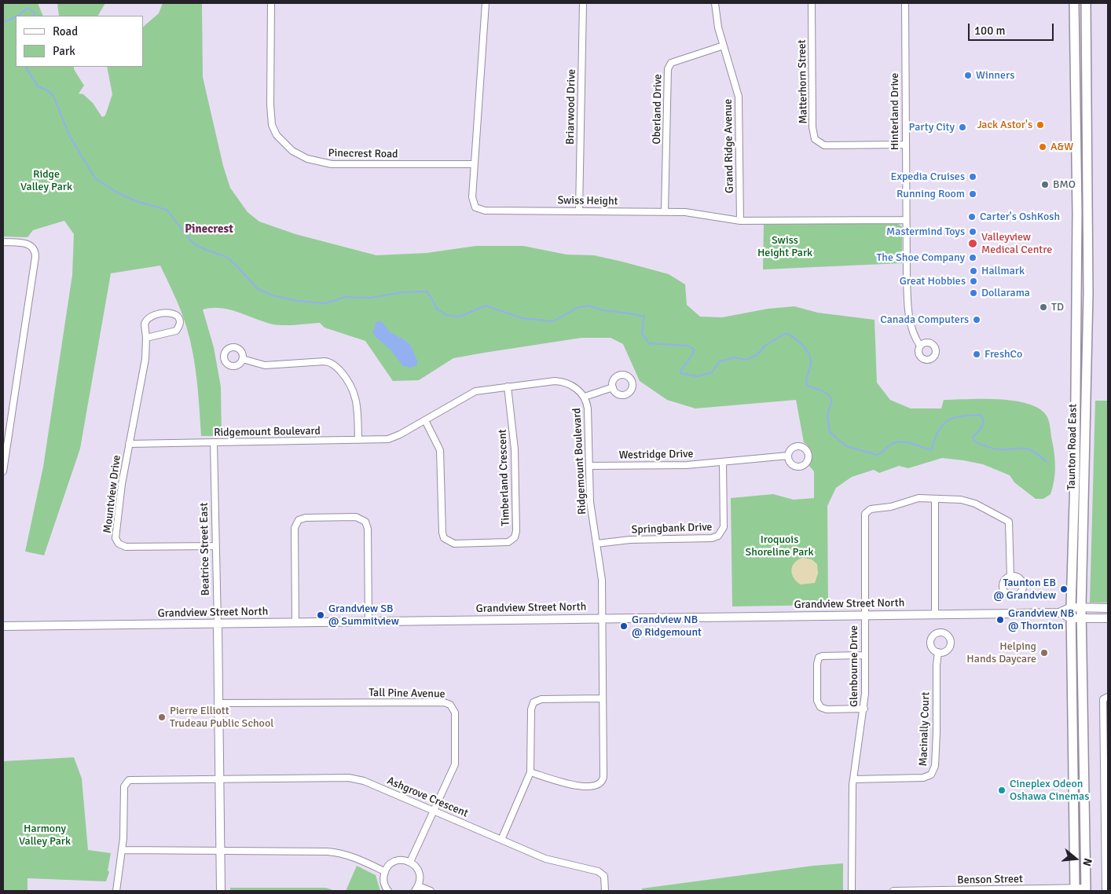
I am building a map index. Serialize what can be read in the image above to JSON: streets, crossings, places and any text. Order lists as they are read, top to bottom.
{
  "streets": {
    "main road": ["Taunton Road East"],
    "street": [
      "Matterhorn Street",
      "Briarwood Drive",
      "Oberland Drive",
      "Hinterland Drive",
      "Grand Ridge Avenue",
      "Pinecrest Road",
      "Swiss Height",
      "Ridgemount Boulevard",
      "Westridge Drive",
      "Timberland Crescent",
      "Mountview Drive",
      "Springbank Drive",
      "Beatrice Street East",
      "Grandview Street North",
      "Glenbourne Drive",
      "Tall Pine Avenue",
      "Macinally Court",
      "Ashgrove Crescent",
      "Benson Street"
    ]
  },
  "crossings": [
    ["Matterhorn Street", "Hinterland Drive"],
    ["Briarwood Drive", "Swiss Height"],
    ["Oberland Drive", "Grand Ridge Avenue"],
    ["Oberland Drive", "Swiss Height"],
    ["Hinterland Drive", "Swiss Height"],
    ["Grand Ridge Avenue", "Swiss Height"],
    ["Pinecrest Road", "Swiss Height"],
    ["Ridgemount Boulevard", "Westridge Drive"],
    ["Ridgemount Boulevard", "Timberland Crescent"],
    ["Ridgemount Boulevard", "Mountview Drive"],
    ["Ridgemount Boulevard", "Springbank Drive"],
    ["Ridgemount Boulevard", "Beatrice Street East"],
    ["Ridgemount Boulevard", "Grandview Street North"],
    ["Taunton Road East", "Grandview Street North"],
    ["Taunton Road East", "Benson Street"],
    ["Westridge Drive", "Springbank Drive"],
    ["Mountview Drive", "Beatrice Street East"],
    ["Beatrice Street East", "Grandview Street North"],
    ["Beatrice Street East", "Tall Pine Avenue"],
    ["Beatrice Street East", "Ashgrove Crescent"],
    ["Grandview Street North", "Glenbourne Drive"],
    ["Glenbourne Drive", "Macinally Court"],
    ["Tall Pine Avenue", "Ashgrove Crescent"]
  ],
  "districts": ["Pinecrest"],
  "parks": [
    "Ridge Valley Park",
    "Swiss Height Park",
    "Iroquois Shoreline Park",
    "Harmony Valley Park"
  ],
  "places": [
    "Winners",
    "Jack Astor's",
    "Party City",
    "A&W",
    "Expedia Cruises",
    "BMO",
    "Running Room",
    "Carter's OshKosh",
    "Mastermind Toys",
    "Valleyview Medical Centre",
    "The Shoe Company",
    "Hallmark",
    "Great Hobbies",
    "Dollarama",
    "TD",
    "Canada Computers",
    "FreshCo",
    "Taunton EB @ Grandview",
    "Grandview SB @ Summitview",
    "Grandview NB @ Thornton",
    "Grandview NB @ Ridgemount",
    "Helping Hands Daycare",
    "Pierre Elliott Trudeau Public School",
    "Cineplex Odeon Oshawa Cinemas"
  ],
  "legend": ["Road", "Park"],
  "scale_bar": "100 m",
  "north": "right"
}
